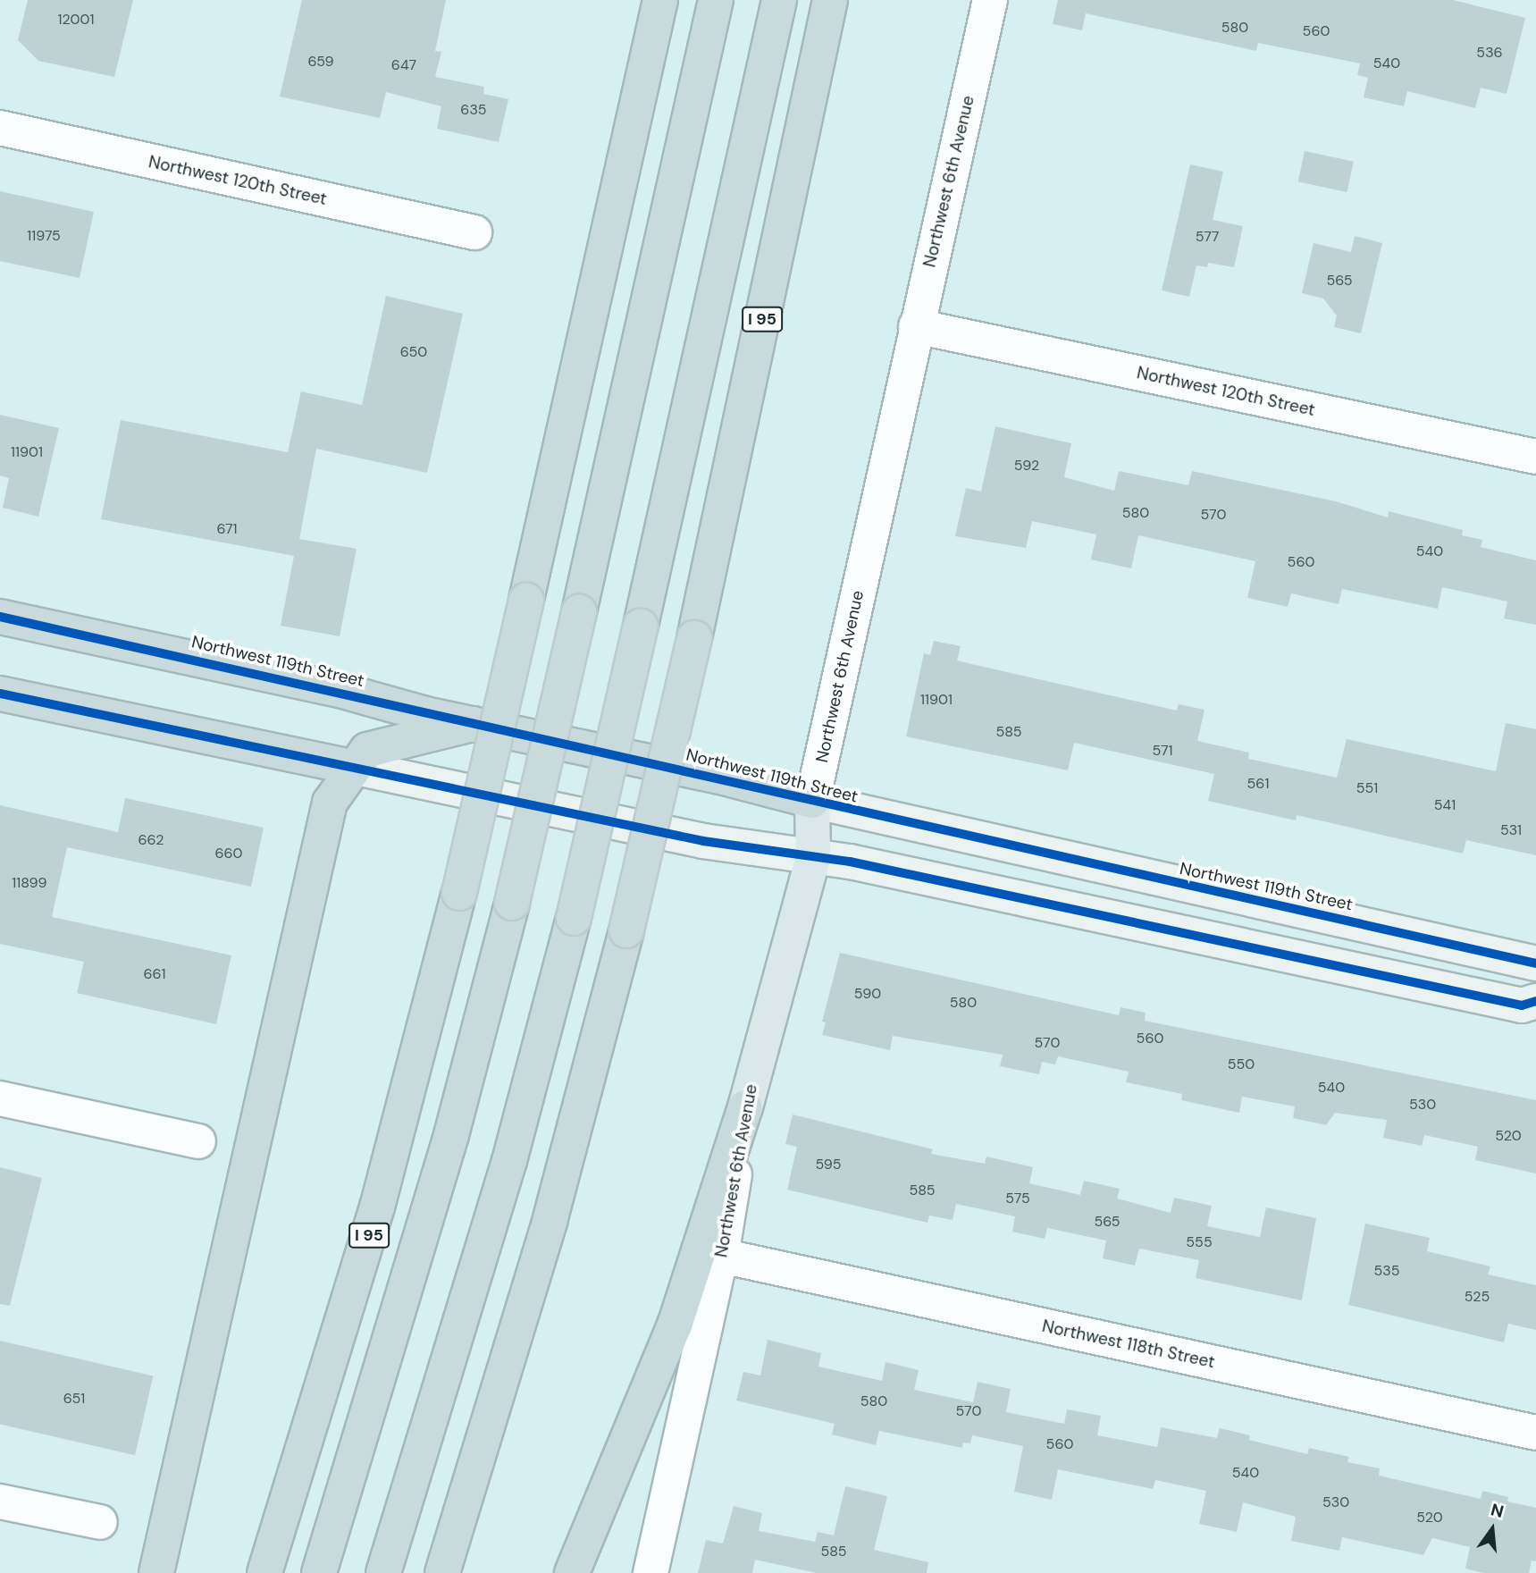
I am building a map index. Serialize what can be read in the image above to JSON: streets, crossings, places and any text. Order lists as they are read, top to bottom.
{
  "streets": {
    "highway": ["I 95", "Northwest 119th Street"],
    "main road": ["Northwest 6th Avenue"],
    "street": ["Northwest 120th Street", "Northwest 118th Street"]
  },
  "crossings": [
    ["Northwest 120th Street", "Northwest 6th Avenue"],
    ["Northwest 6th Avenue", "Northwest 119th Street"],
    ["Northwest 6th Avenue", "Northwest 118th Street"]
  ],
  "house_numbers": [
    "12001",
    "580",
    "560",
    "536",
    "659",
    "540",
    "647",
    "635",
    "11975",
    "577",
    "565",
    "650",
    "11901",
    "592",
    "580",
    "570",
    "671",
    "540",
    "560",
    "11901",
    "585",
    "571",
    "561",
    "551",
    "541",
    "531",
    "662",
    "660",
    "11899",
    "661",
    "590",
    "580",
    "560",
    "570",
    "550",
    "540",
    "530",
    "520",
    "595",
    "585",
    "575",
    "565",
    "555",
    "535",
    "525",
    "651",
    "580",
    "570",
    "560",
    "540",
    "530",
    "520",
    "585"
  ],
  "north": "top"
}
